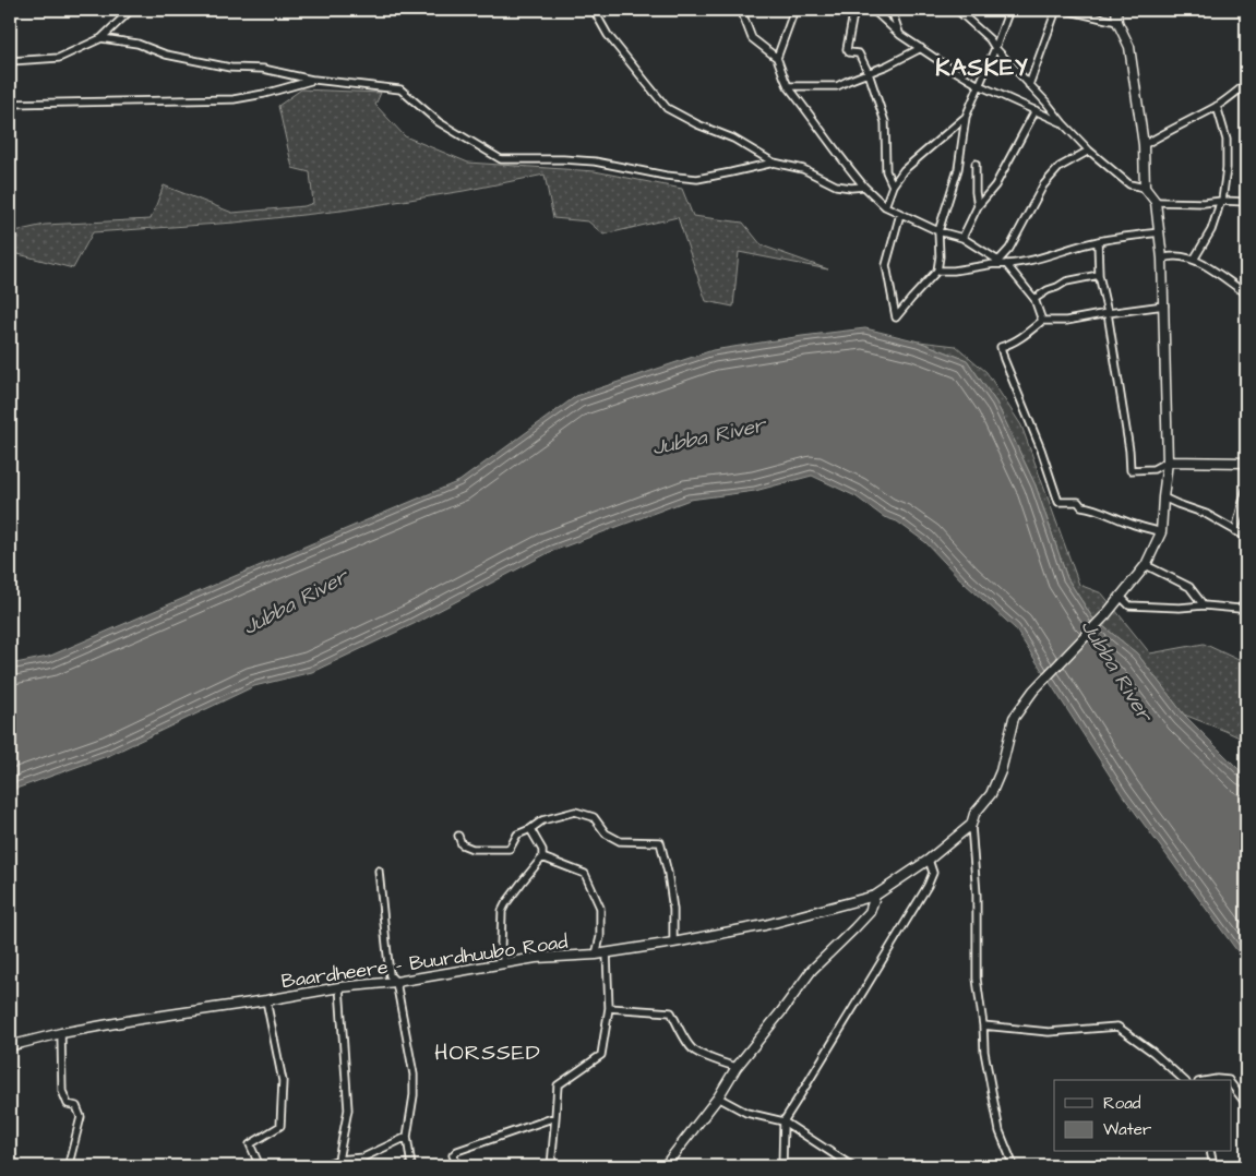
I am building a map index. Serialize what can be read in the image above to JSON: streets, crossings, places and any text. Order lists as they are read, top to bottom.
{
  "streets": {
    "main road": ["Baardheere - Buurdhuubo Road"]
  },
  "districts": ["KASKEY", "HORSSED"],
  "water": ["Jubba River"],
  "legend": ["Road", "Water"]
}
